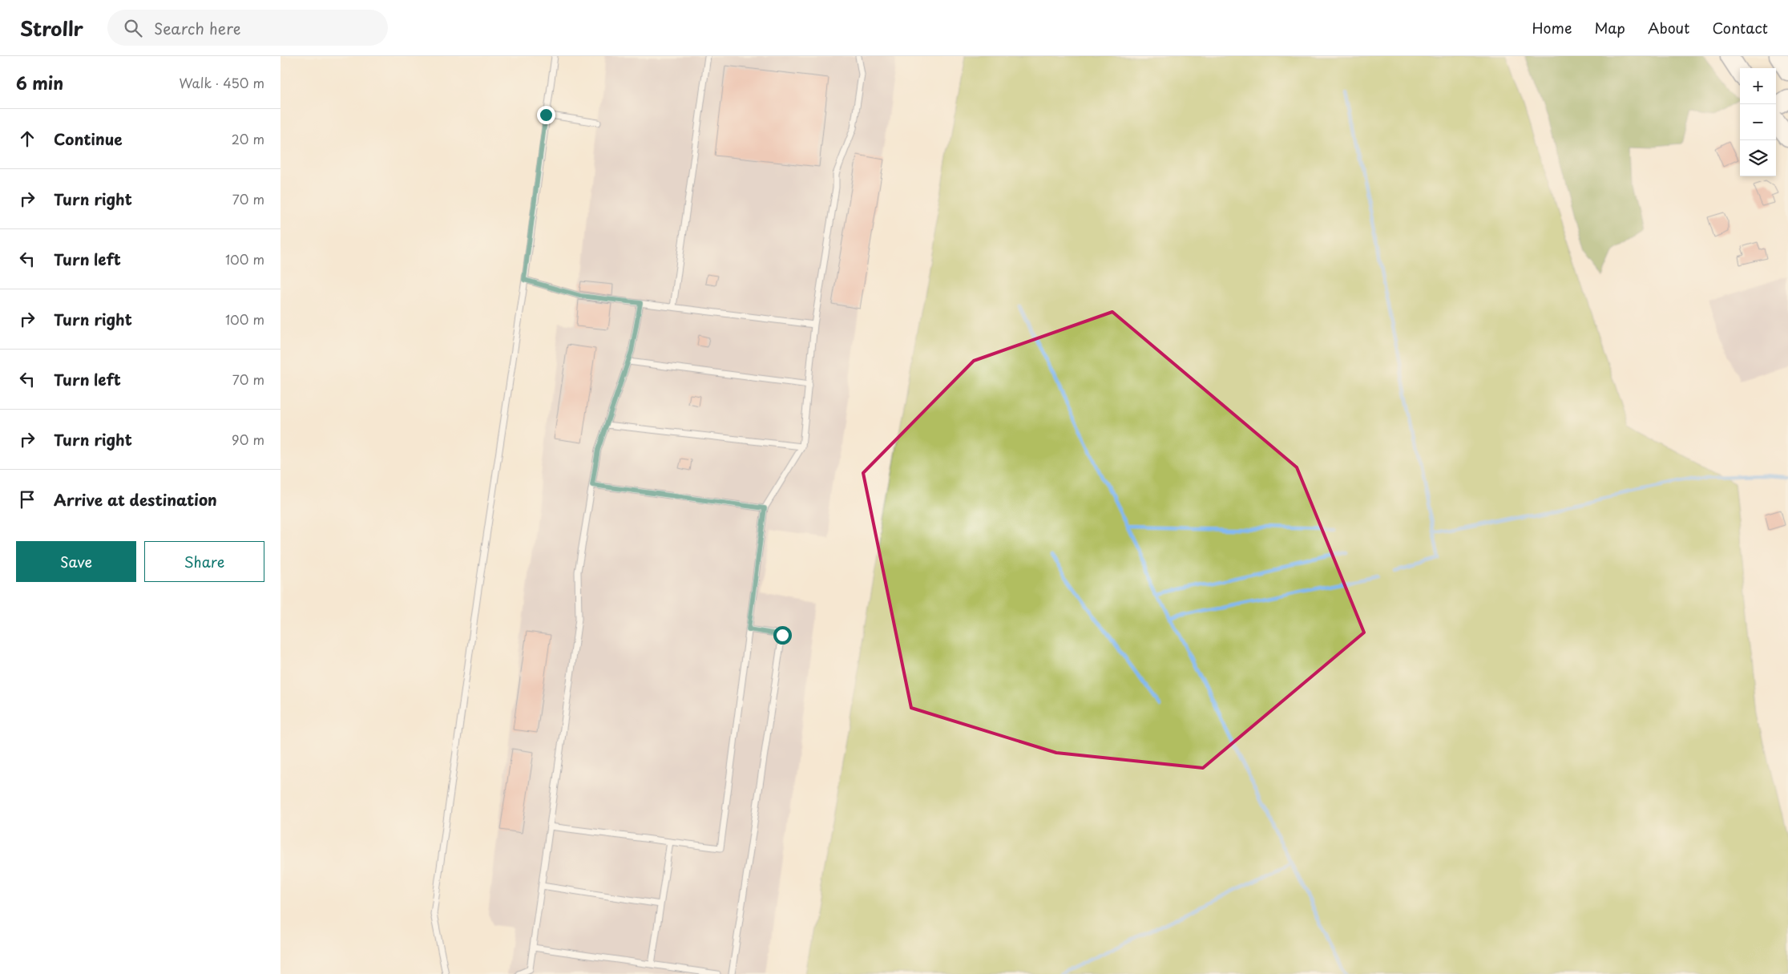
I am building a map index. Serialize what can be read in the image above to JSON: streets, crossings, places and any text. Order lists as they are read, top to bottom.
{
  "page": {
    "header": "Strollr",
    "search": "Search here",
    "nav": [
      "Home",
      "Map",
      "About",
      "Contact"
    ],
    "heading": ["6 min", "Walk · 450 m"],
    "map_buttons": ["+", "−"],
    "list": [
      ["Continue", "20 m"],
      ["Turn right", "70 m"],
      ["Turn left", "100 m"],
      ["Turn right", "100 m"],
      ["Turn left", "70 m"],
      ["Turn right", "90 m"],
      "Arrive at destination"
    ],
    "buttons": ["Save", "Share"]
  }
}
